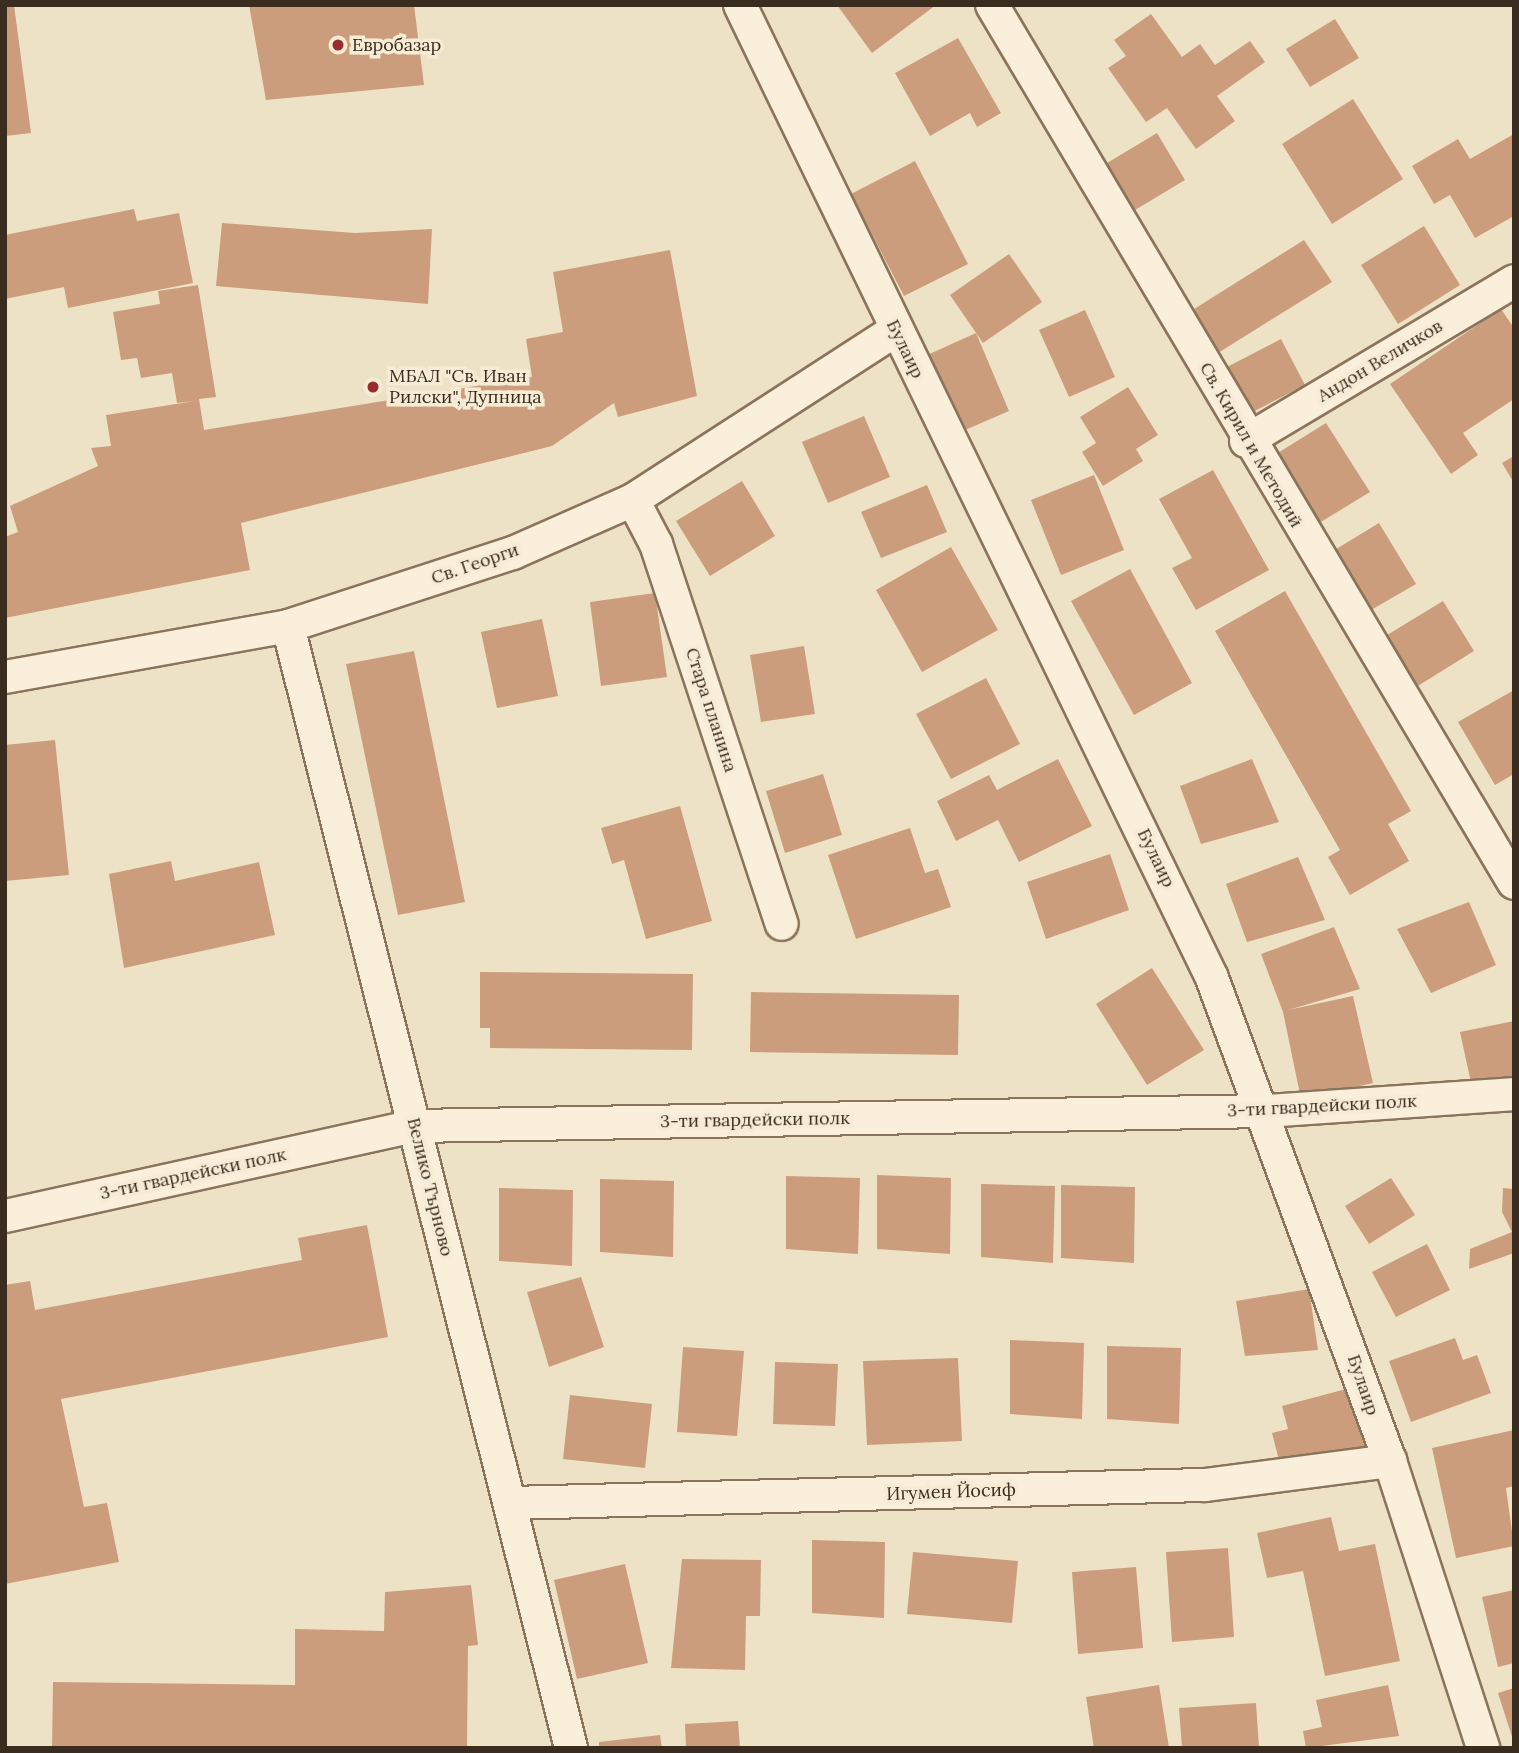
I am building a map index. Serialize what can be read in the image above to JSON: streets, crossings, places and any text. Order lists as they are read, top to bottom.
{
  "streets": {
    "street": [
      "Булаир",
      "Андон Величков",
      "Св. Кирил и Методий",
      "Св. Георги",
      "Стара планина",
      "3-ти гвардейски полк",
      "Велико Търново",
      "Игумен Йосиф"
    ]
  },
  "crossings": [
    ["Булаир", "Св. Георги"],
    ["Булаир", "3-ти гвардейски полк"],
    ["Булаир", "Игумен Йосиф"],
    ["Андон Величков", "Св. Кирил и Методий"],
    ["Св. Георги", "Стара планина"],
    ["Св. Георги", "Велико Търново"],
    ["3-ти гвардейски полк", "Велико Търново"],
    ["Велико Търново", "Игумен Йосиф"]
  ],
  "places": ["Евробазар", "МБАЛ \"Св. Иван Рилски\", Дупница"]
}
